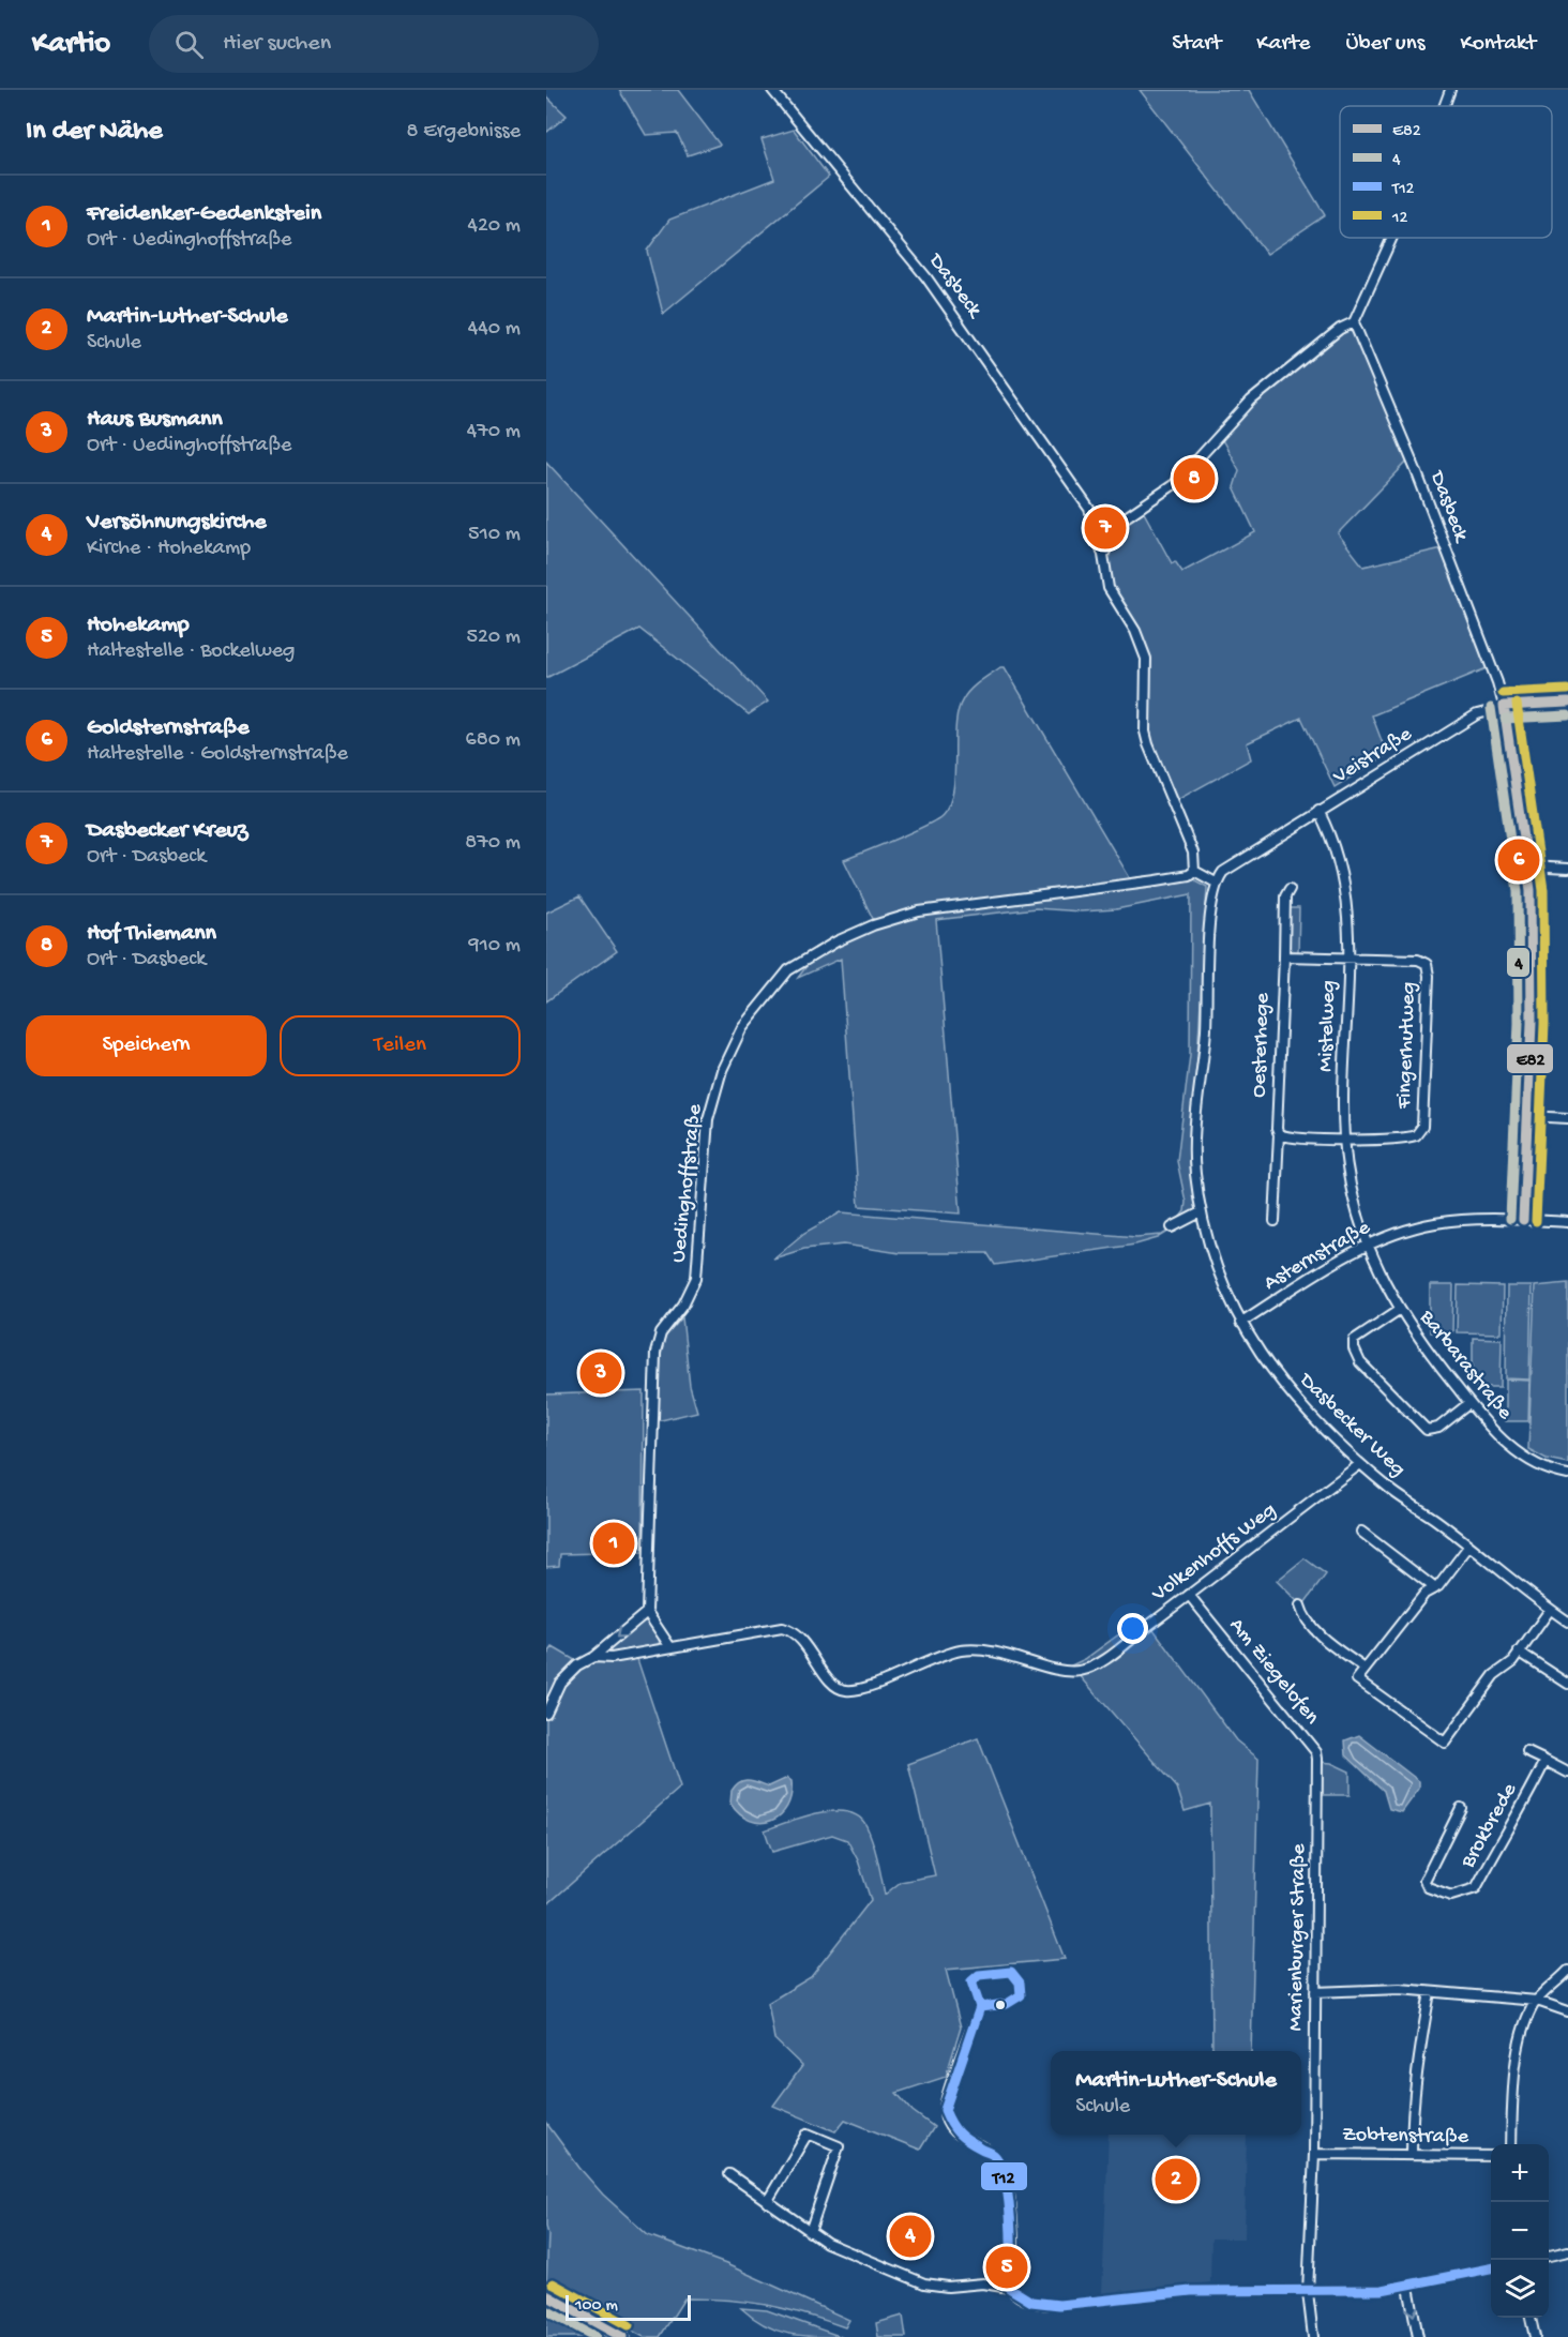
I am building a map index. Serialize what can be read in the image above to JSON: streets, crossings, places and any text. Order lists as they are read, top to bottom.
{
  "streets": {
    "street": [
      "Dasbeck",
      "Veistraße",
      "Mistelweg",
      "Oesterhege",
      "Fingerhutweg",
      "Uedinghoffstraße",
      "Asternstraße",
      "Barbarastraße",
      "Dasbecker Weg",
      "Volkenhoffs Weg",
      "Am Ziegelofen",
      "Brokbrede",
      "Marienburger Straße",
      "Zobtenstraße"
    ]
  },
  "crossings": [
    ["Dasbeck", "Veistraße"],
    ["Dasbeck", "Uedinghoffstraße"],
    ["Dasbeck", "Asternstraße"],
    ["Veistraße", "Mistelweg"],
    ["Veistraße", "Dasbecker Weg"],
    ["Mistelweg", "Fingerhutweg"],
    ["Mistelweg", "Asternstraße"],
    ["Mistelweg", "Barbarastraße"],
    ["Asternstraße", "Barbarastraße"],
    ["Asternstraße", "Dasbecker Weg"],
    ["Dasbecker Weg", "Volkenhoffs Weg"],
    ["Volkenhoffs Weg", "Am Ziegelofen"],
    ["Am Ziegelofen", "Marienburger Straße"],
    ["Marienburger Straße", "Zobtenstraße"]
  ],
  "lines": [
    "transit line 12",
    "transit line E82",
    "transit line 4",
    "transit line T12"
  ],
  "legend": [
    "E82",
    "4",
    "T12",
    "12"
  ],
  "scale_bar": "100 m",
  "page": {
    "header": "Kartio",
    "search": "Hier suchen",
    "nav": [
      "Start",
      "Karte",
      "Über uns",
      "Kontakt"
    ],
    "heading": ["In der Nähe", "8 Ergebnisse"],
    "list": [
      {
        "mark": "1",
        "name": "Freidenker-Gedenkstein",
        "note": "Ort · Uedinghoffstraße",
        "value": "420 m"
      },
      {
        "mark": "2",
        "name": "Martin-Luther-Schule",
        "note": "Schule",
        "value": "440 m"
      },
      {
        "mark": "3",
        "name": "Haus Busmann",
        "note": "Ort · Uedinghoffstraße",
        "value": "470 m"
      },
      {
        "mark": "4",
        "name": "Versöhnungskirche",
        "note": "Kirche · Hohekamp",
        "value": "510 m"
      },
      {
        "mark": "5",
        "name": "Hohekamp",
        "note": "Haltestelle · Bockelweg",
        "value": "520 m"
      },
      {
        "mark": "6",
        "name": "Goldsternstraße",
        "note": "Haltestelle · Goldsternstraße",
        "value": "680 m"
      },
      {
        "mark": "7",
        "name": "Dasbecker Kreuz",
        "note": "Ort · Dasbeck",
        "value": "870 m"
      },
      {
        "mark": "8",
        "name": "Hof Thiemann",
        "note": "Ort · Dasbeck",
        "value": "910 m"
      }
    ],
    "pins": [
      "8",
      "7",
      "6",
      "3",
      "1",
      "2",
      "4",
      "5"
    ],
    "buttons": ["Speichern", "Teilen"],
    "popup": ["Martin-Luther-Schule", "Schule"],
    "map_buttons": ["+", "−"],
    "scale": "100 m"
  }
}
